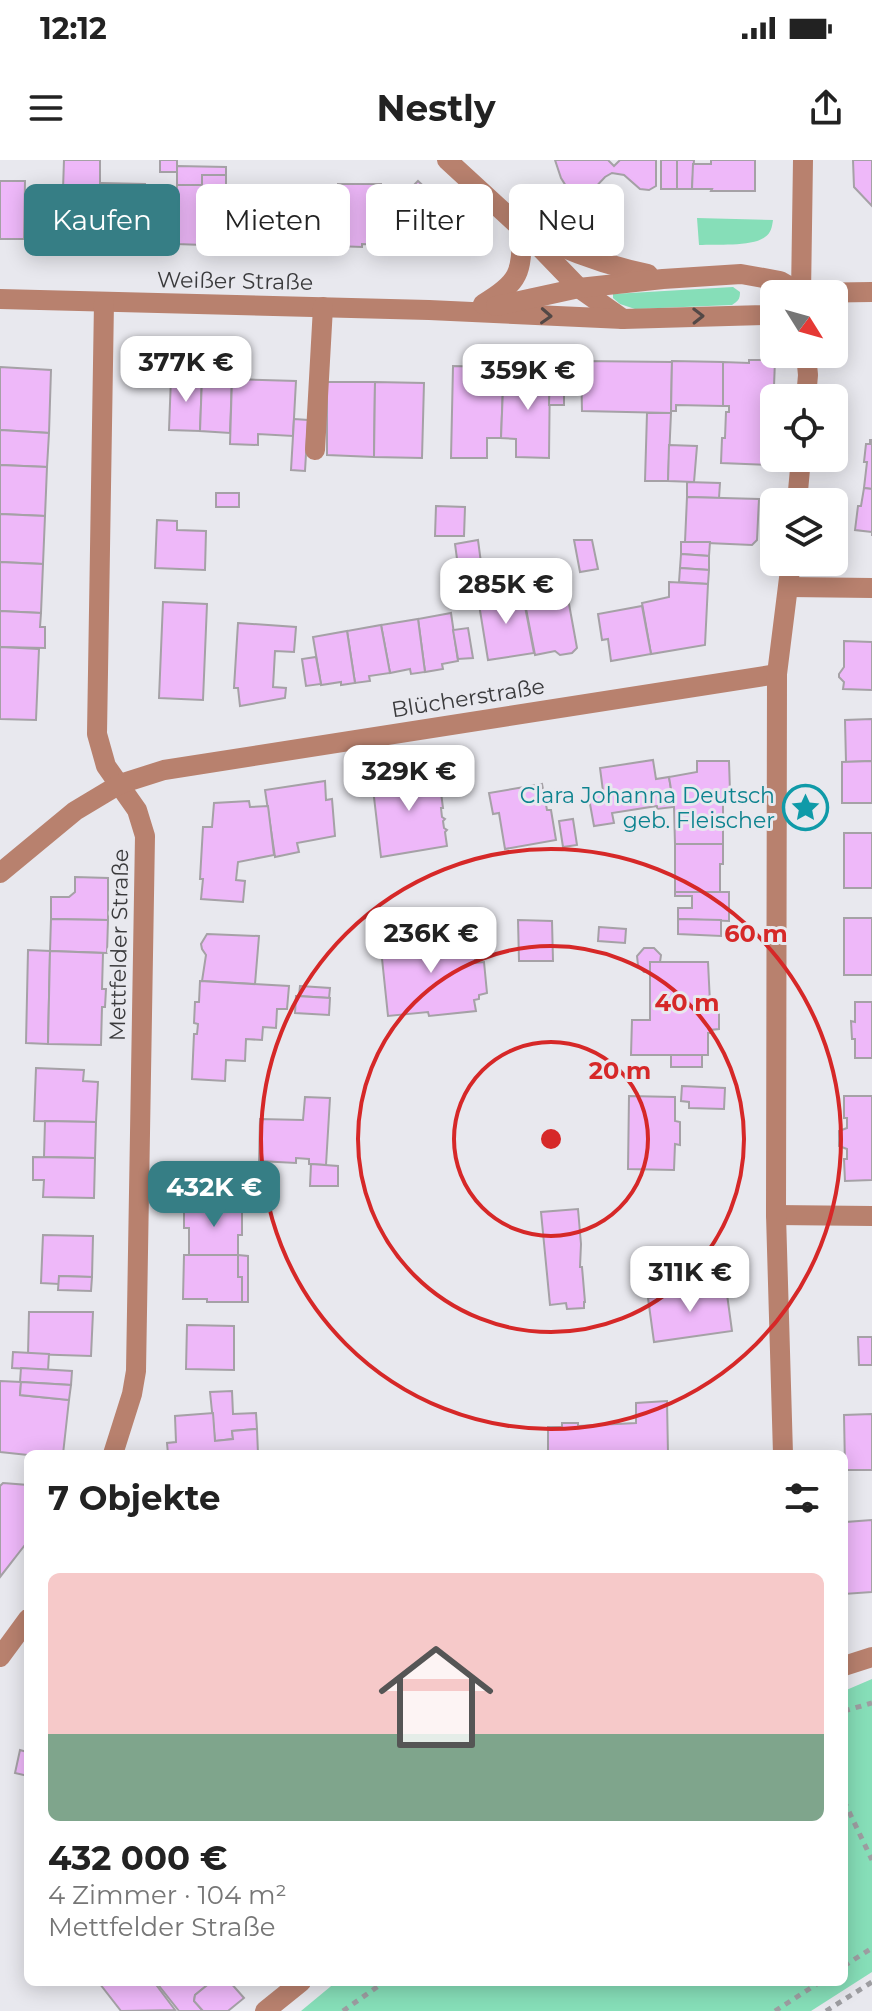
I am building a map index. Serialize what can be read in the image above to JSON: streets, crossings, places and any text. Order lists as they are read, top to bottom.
{
  "streets": {
    "street": ["Weißer Straße", "Blücherstraße", "Mettfelder Straße"]
  },
  "crossings": [
    ["Weißer Straße", "Mettfelder Straße"],
    ["Blücherstraße", "Mettfelder Straße"]
  ],
  "places": {
    "place": ["Clara Johanna Deutsch geb. Fleischer"]
  },
  "north": "bottom right",
  "page": {
    "status": "12:12",
    "header": "Nestly",
    "chip": [
      "Kaufen",
      "Mieten",
      "Filter",
      "Neu"
    ],
    "price": [
      "377K €",
      "359K €",
      "285K €",
      "329K €",
      "236K €",
      "432K €",
      "311K €"
    ],
    "heading": "7 Objekte",
    "list": [
      {
        "name": "432 000 €",
        "note": "4 Zimmer · 104 m² · Mettfelder Straße"
      }
    ]
  },
  "rings": ["60 m", "40 m", "20 m"]
}
